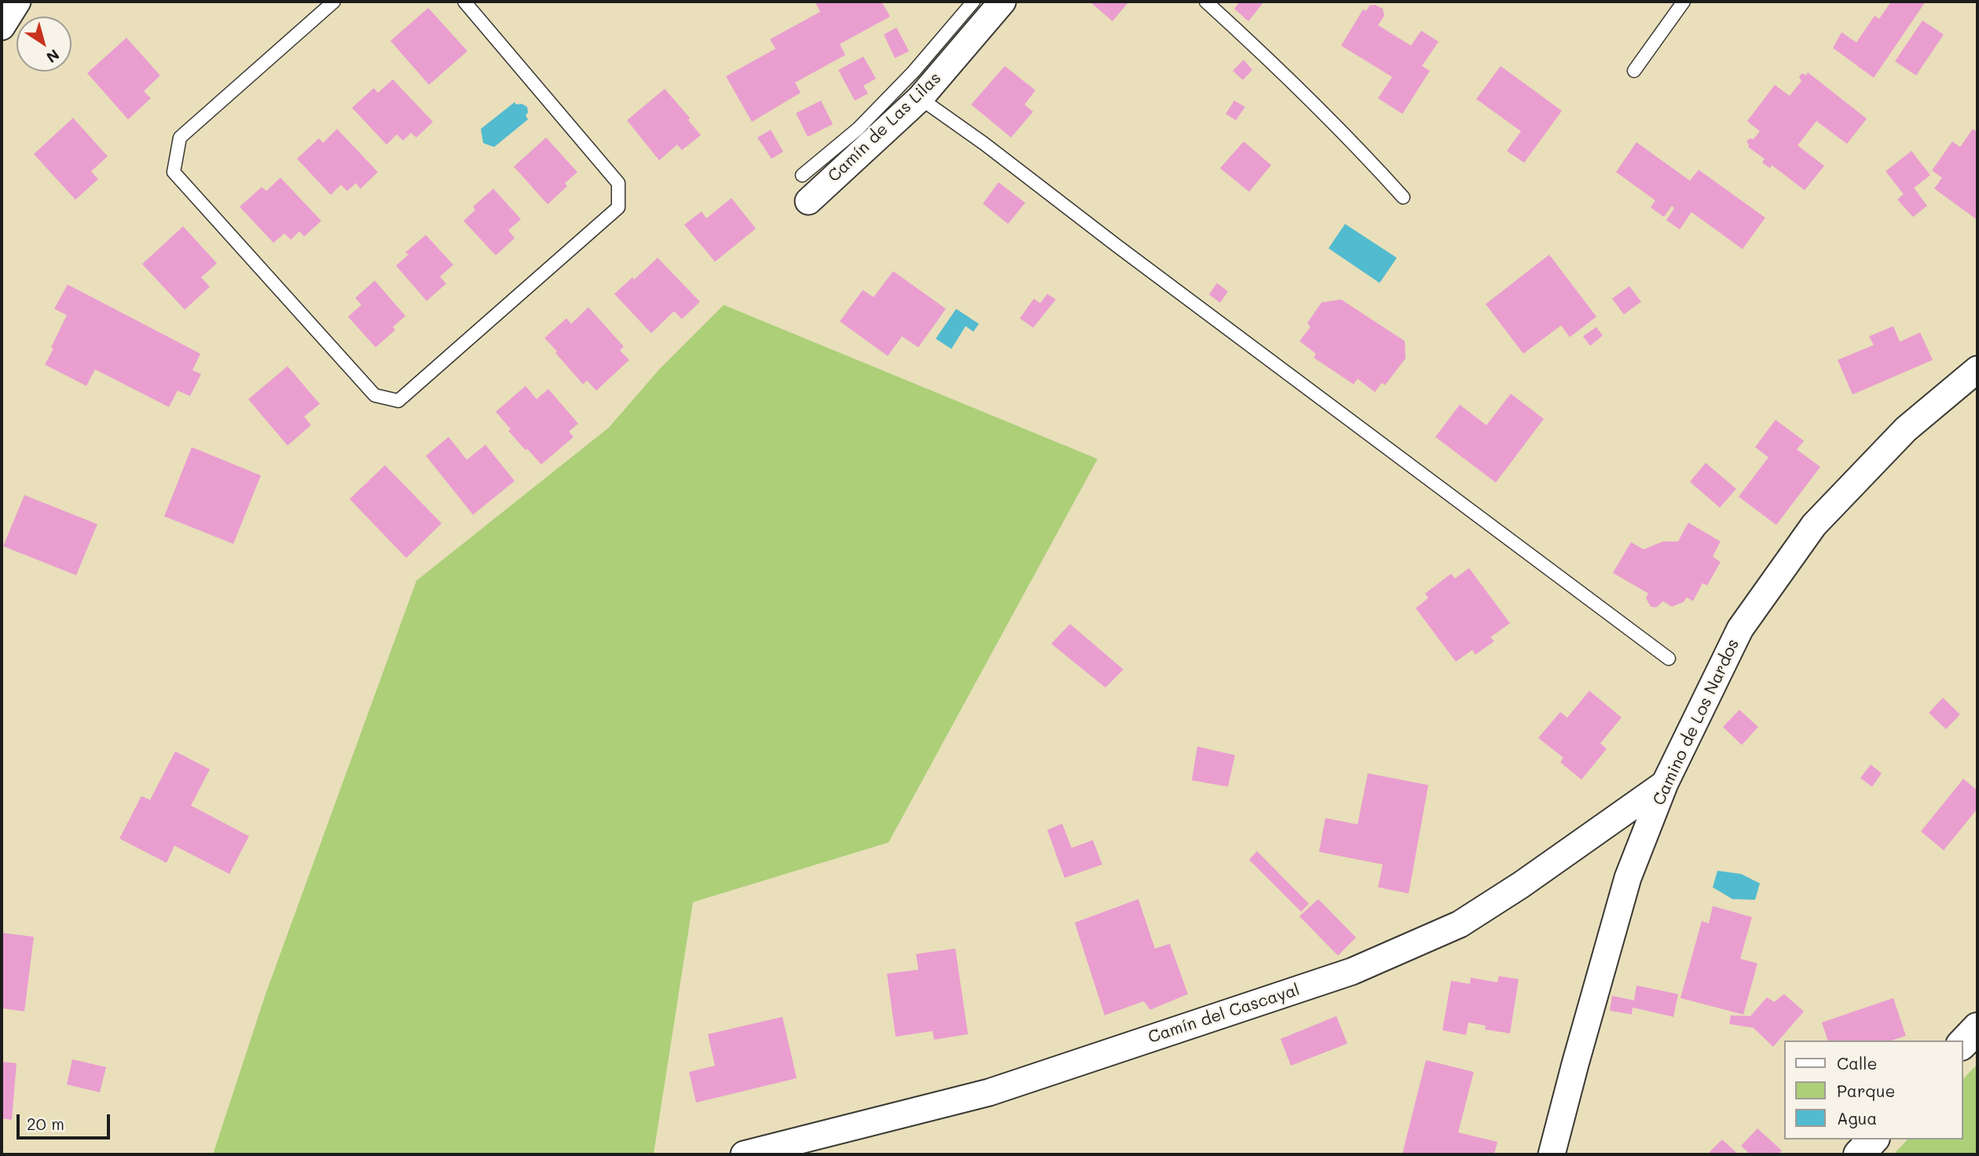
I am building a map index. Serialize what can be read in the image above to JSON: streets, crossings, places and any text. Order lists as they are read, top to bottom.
{
  "streets": {
    "street": ["Camín de Las Lilas", "Camino de Los Nardos", "Camín del Cascayal"]
  },
  "crossings": [
    ["Camino de Los Nardos", "Camín del Cascayal"]
  ],
  "legend": ["Calle", "Parque", "Agua"],
  "scale_bar": "20 m",
  "north": "bottom right"
}
